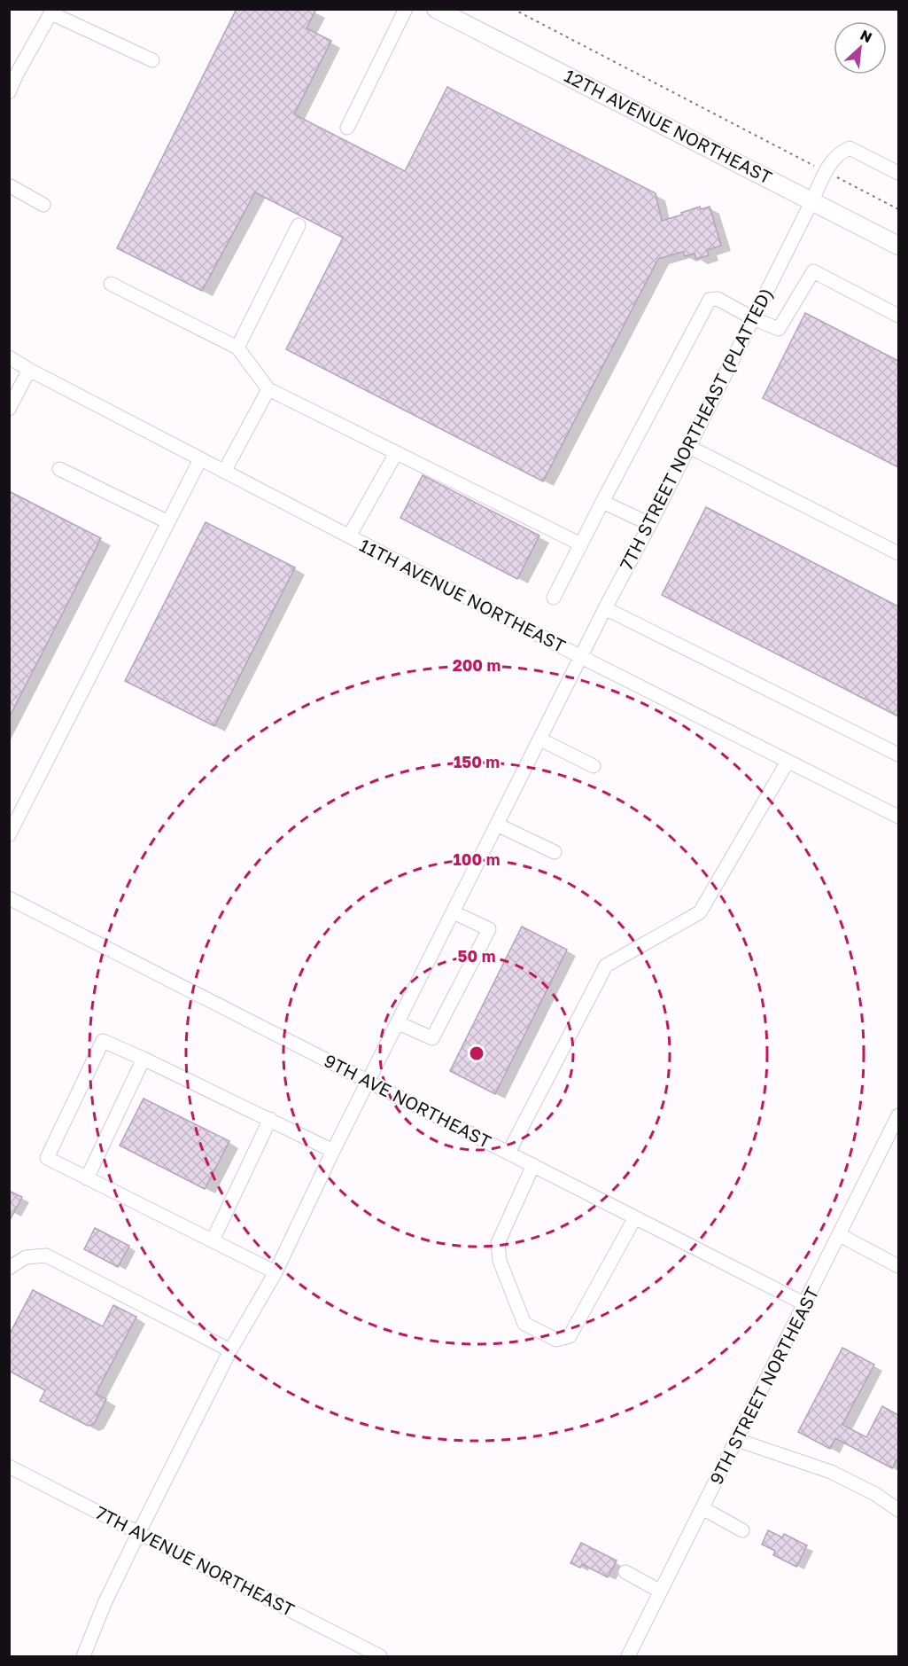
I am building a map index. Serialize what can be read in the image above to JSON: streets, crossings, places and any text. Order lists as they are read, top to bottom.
{
  "streets": {
    "main road": ["12TH AVENUE NORTHEAST"],
    "street": [
      "7TH STREET NORTHEAST (PLATTED)",
      "11TH AVENUE NORTHEAST",
      "9TH AVE NORTHEAST",
      "9TH STREET NORTHEAST",
      "7TH AVENUE NORTHEAST"
    ]
  },
  "crossings": [
    ["12TH AVENUE NORTHEAST", "7TH STREET NORTHEAST (PLATTED)"],
    ["7TH STREET NORTHEAST (PLATTED)", "11TH AVENUE NORTHEAST"],
    ["7TH STREET NORTHEAST (PLATTED)", "9TH AVE NORTHEAST"],
    ["7TH STREET NORTHEAST (PLATTED)", "7TH AVENUE NORTHEAST"],
    ["9TH AVE NORTHEAST", "9TH STREET NORTHEAST"]
  ],
  "north": "top right",
  "rings": [
    "200 m",
    "150 m",
    "100 m",
    "50 m"
  ]
}
